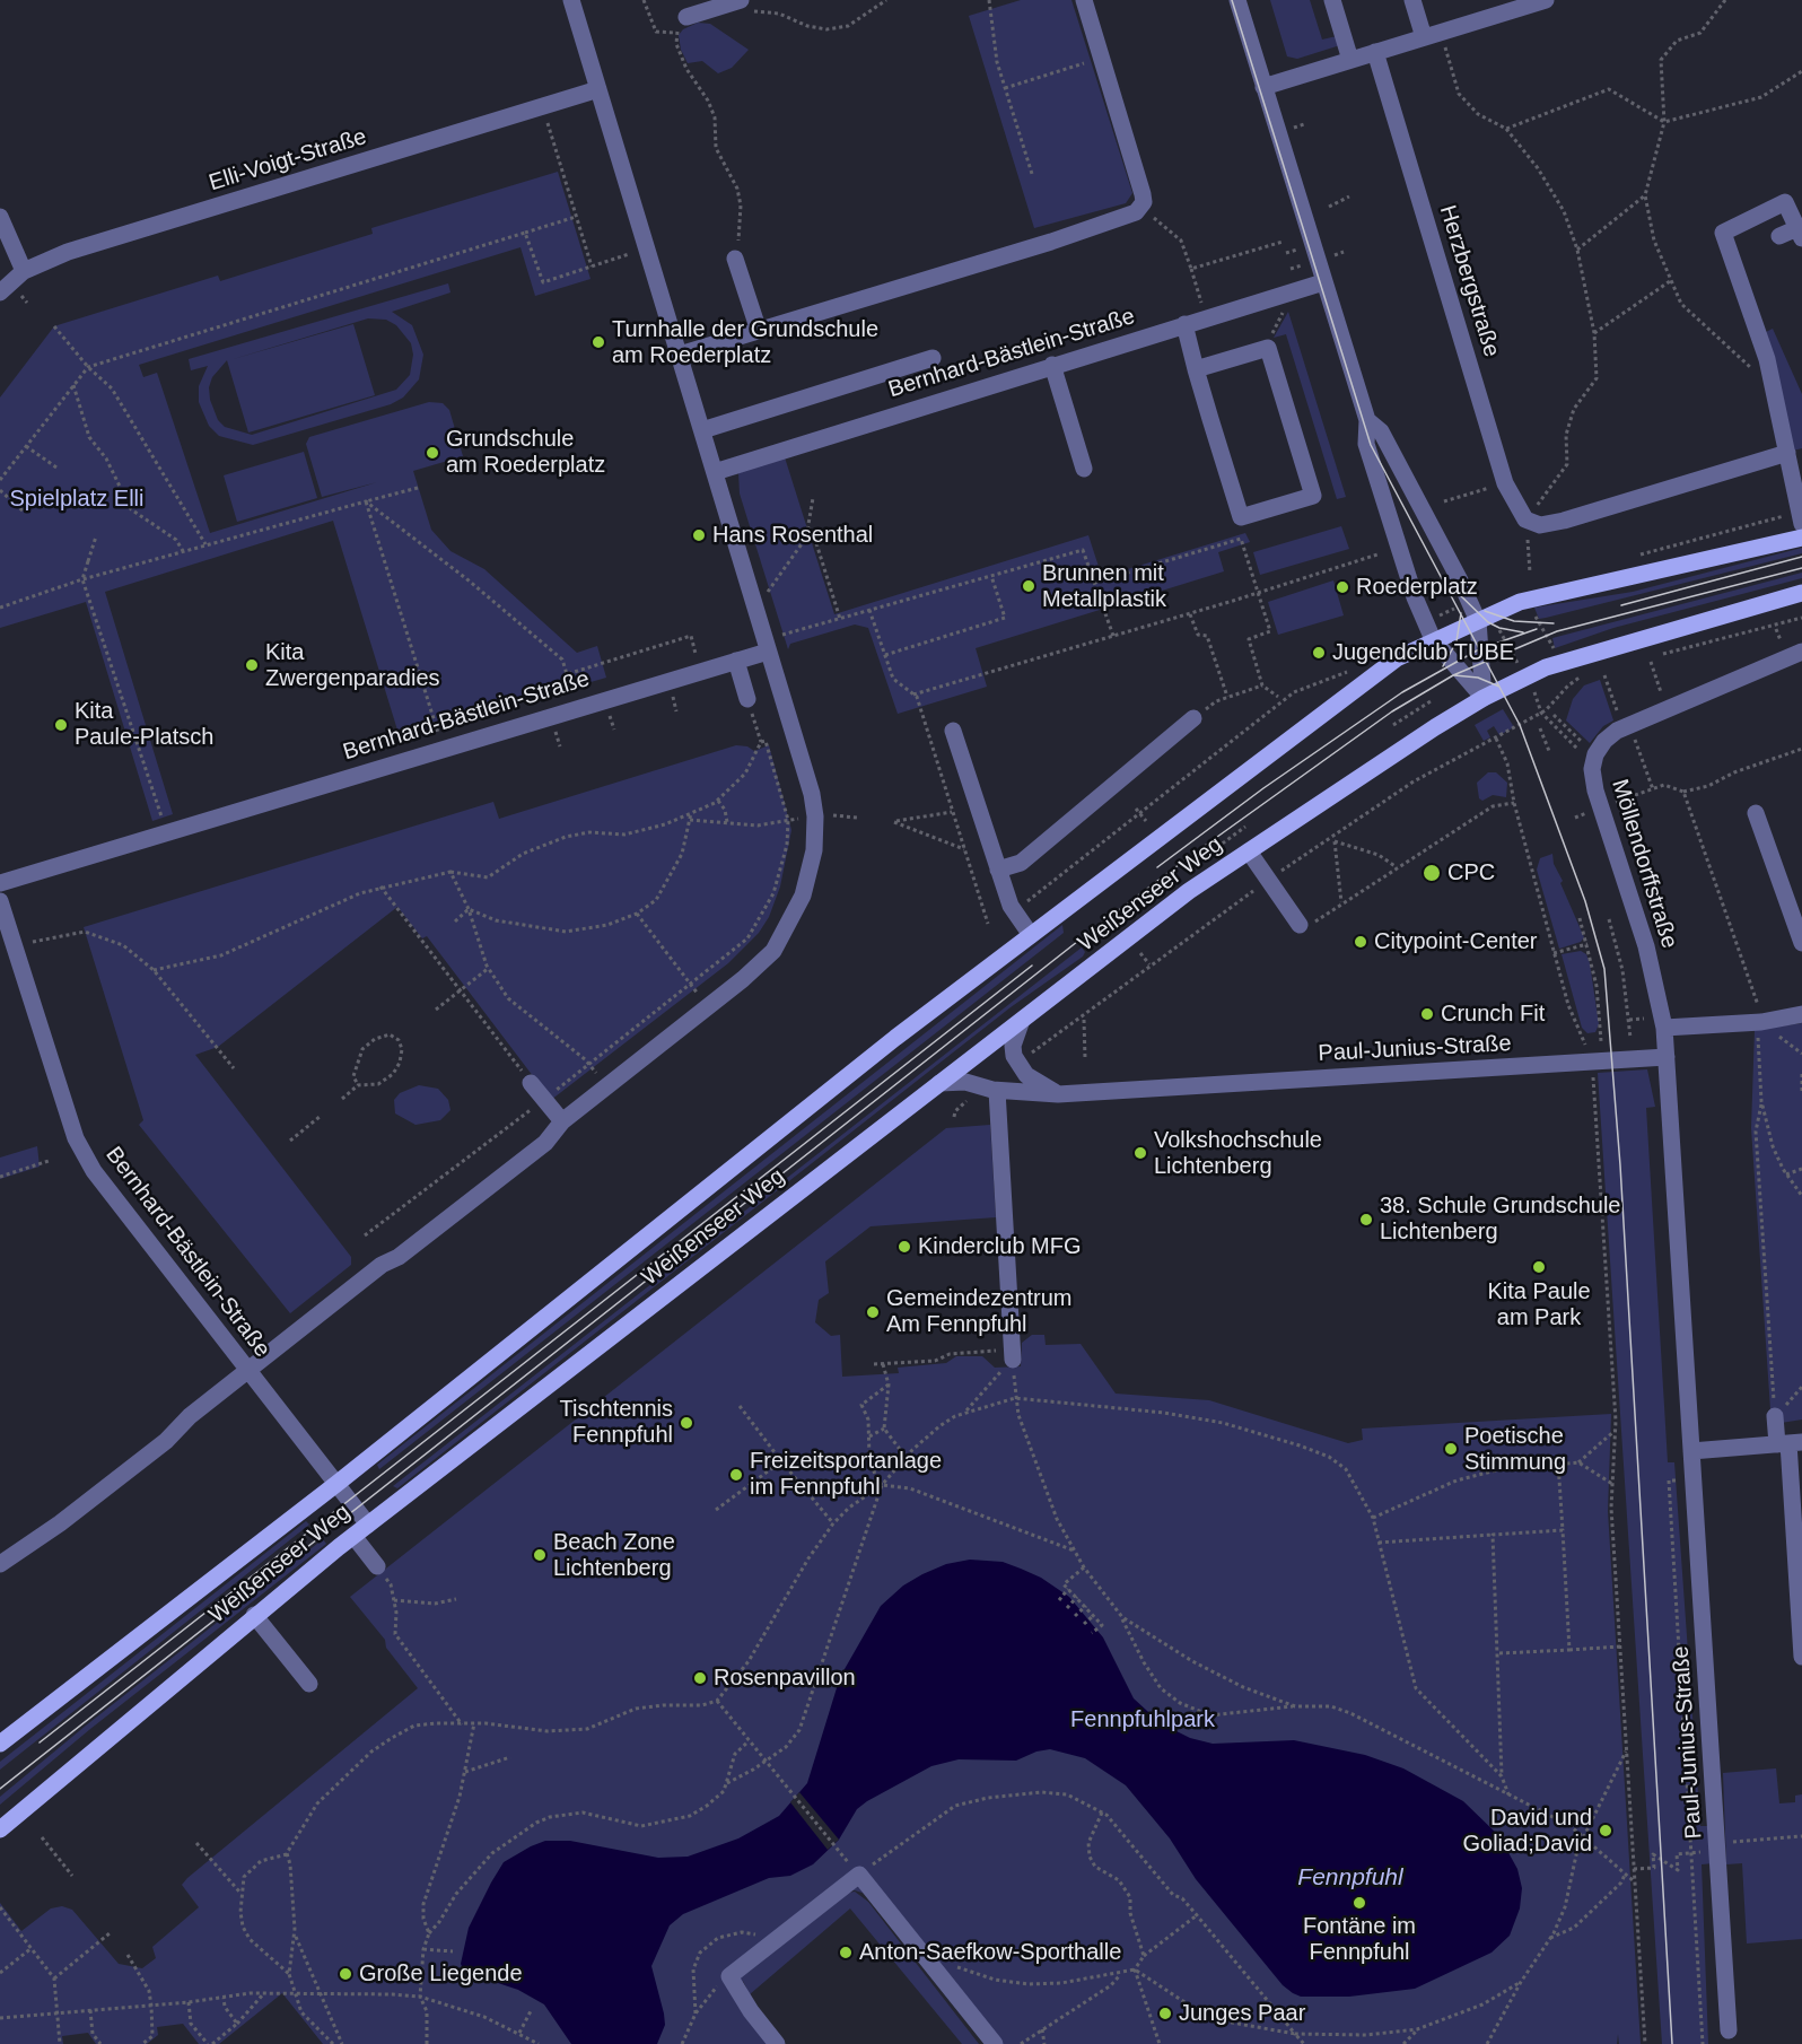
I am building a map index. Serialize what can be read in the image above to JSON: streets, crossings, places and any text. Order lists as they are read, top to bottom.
{
  "streets": {
    "main road": ["Weißenseer Weg"],
    "street": [
      "Elli-Voigt-Straße",
      "Herzbergstraße",
      "Bernhard-Bästlein-Straße",
      "Möllendorffstraße",
      "Paul-Junius-Straße"
    ]
  },
  "crossings": [
    ["Bernhard-Bästlein-Straße", "Weißenseer Weg"],
    ["Möllendorffstraße", "Paul-Junius-Straße"],
    ["Weißenseer Weg", "Paul-Junius-Straße"]
  ],
  "water": ["Fennpfuhl"],
  "parks": ["Spielplatz Elli", "Fennpfuhlpark"],
  "places": [
    "Turnhalle der Grundschule am Roederplatz",
    "Grundschule am Roederplatz",
    "Hans Rosenthal",
    "Brunnen mit Metallplastik",
    "Roederplatz",
    "Jugendclub TUBE",
    "Kita Zwergenparadies",
    "Kita Paule-Platsch",
    "CPC",
    "Citypoint-Center",
    "Crunch Fit",
    "Volkshochschule Lichtenberg",
    "38. Schule Grundschule Lichtenberg",
    "Kinderclub MFG",
    "Kita Paule am Park",
    "Gemeindezentrum Am Fennpfuhl",
    "Tischtennis Fennpfuhl",
    "Poetische Stimmung",
    "Freizeitsportanlage im Fennpfuhl",
    "Beach Zone Lichtenberg",
    "Rosenpavillon",
    "David und Goliad;David",
    "Fontäne im Fennpfuhl",
    "Anton-Saefkow-Sporthalle",
    "Große Liegende",
    "Junges Paar"
  ]
}
